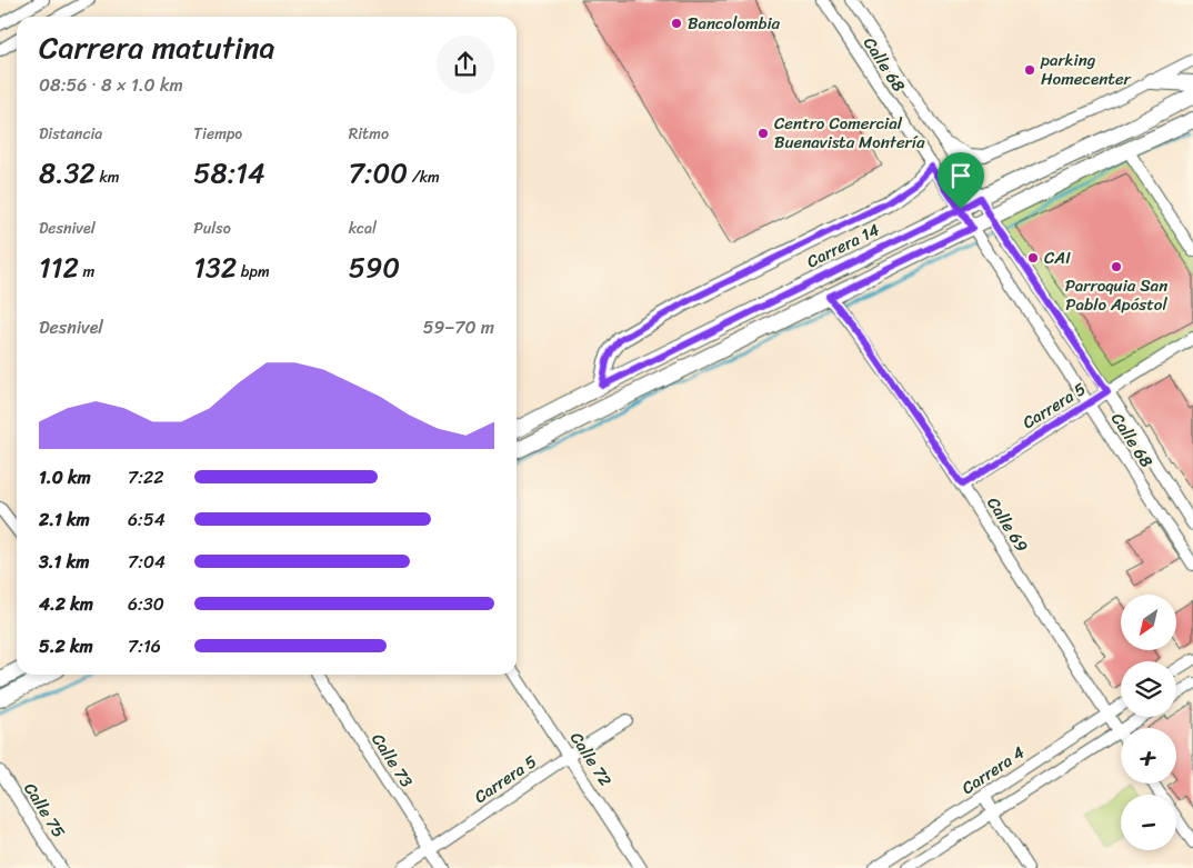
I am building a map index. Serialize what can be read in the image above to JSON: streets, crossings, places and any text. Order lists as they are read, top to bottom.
{
  "streets": {
    "main road": ["Carrera 14"],
    "street": [
      "Calle 68",
      "Carrera 5",
      "Calle 69",
      "Calle 72",
      "Calle 73",
      "Carrera 4",
      "Calle 75"
    ]
  },
  "crossings": [
    ["Calle 68", "Carrera 14"],
    ["Calle 68", "Carrera 5"],
    ["Carrera 5", "Calle 69"],
    ["Carrera 5", "Calle 72"],
    ["Carrera 5", "Calle 73"],
    ["Calle 69", "Carrera 4"]
  ],
  "places": [
    "Bancolombia",
    "parking Homecenter",
    "Centro Comercial Buenavista Montería",
    "CAI",
    "Parroquia San Pablo Apóstol"
  ],
  "north": "bottom left",
  "page": {
    "heading": ["Carrera matutina", "08:56 · 8 × 1.0 km"],
    "stats": [
      ["Distancia", "8.32 km"],
      ["Tiempo", "58:14"],
      ["Ritmo", "7:00 /km"],
      ["Desnivel", "112 m"],
      ["Pulso", "132 bpm"],
      ["kcal", "590"]
    ],
    "chart": ["Desnivel", "59–70 m"],
    "list": [
      {
        "name": "1.0 km",
        "note": "7:22"
      },
      {
        "name": "2.1 km",
        "note": "6:54"
      },
      {
        "name": "3.1 km",
        "note": "7:04"
      },
      {
        "name": "4.2 km",
        "note": "6:30"
      },
      {
        "name": "5.2 km",
        "note": "7:16"
      }
    ],
    "map_buttons": ["+", "−"]
  }
}
